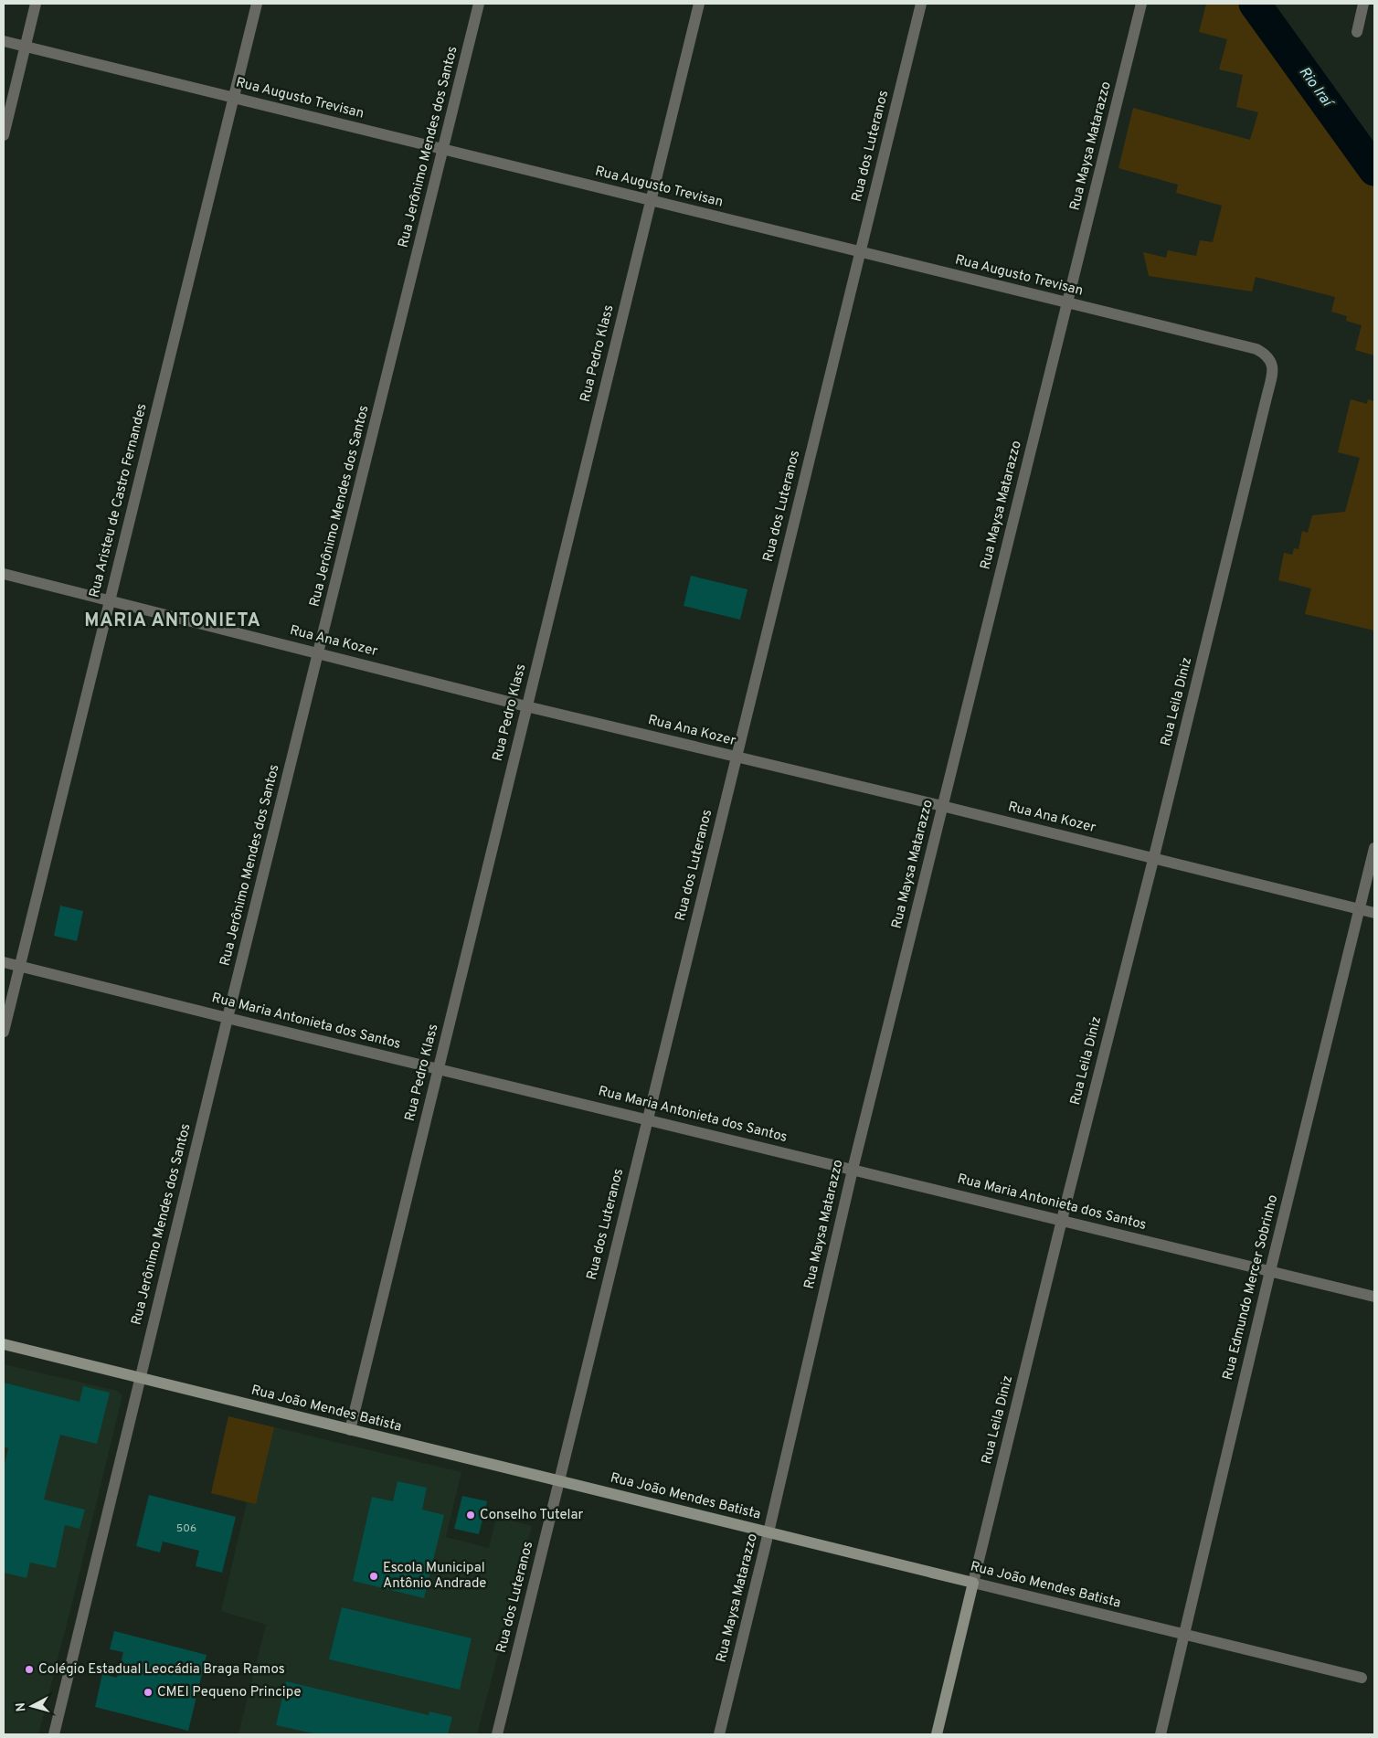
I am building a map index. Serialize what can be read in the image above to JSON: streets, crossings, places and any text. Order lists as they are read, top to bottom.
{
  "streets": {
    "street": [
      "Rua Augusto Trevisan",
      "Rua dos Luteranos",
      "Rua Maysa Matarazzo",
      "Rua Jerônimo Mendes dos Santos",
      "Rua Pedro Klass",
      "Rua Aristeu de Castro Fernandes",
      "Rua Ana Kozer",
      "Rua Leila Diniz",
      "Rua Maria Antonieta dos Santos",
      "Rua Edmundo Mercer Sobrinho",
      "Rua João Mendes Batista"
    ]
  },
  "crossings": [
    ["Rua Augusto Trevisan", "Rua dos Luteranos"],
    ["Rua Augusto Trevisan", "Rua Maysa Matarazzo"],
    ["Rua Augusto Trevisan", "Rua Jerônimo Mendes dos Santos"],
    ["Rua Augusto Trevisan", "Rua Pedro Klass"],
    ["Rua Augusto Trevisan", "Rua Aristeu de Castro Fernandes"],
    ["Rua Augusto Trevisan", "Rua Leila Diniz"],
    ["Rua dos Luteranos", "Rua Ana Kozer"],
    ["Rua dos Luteranos", "Rua Maria Antonieta dos Santos"],
    ["Rua dos Luteranos", "Rua João Mendes Batista"],
    ["Rua Maysa Matarazzo", "Rua Ana Kozer"],
    ["Rua Maysa Matarazzo", "Rua Maria Antonieta dos Santos"],
    ["Rua Maysa Matarazzo", "Rua João Mendes Batista"],
    ["Rua Jerônimo Mendes dos Santos", "Rua Ana Kozer"],
    ["Rua Jerônimo Mendes dos Santos", "Rua Maria Antonieta dos Santos"],
    ["Rua Jerônimo Mendes dos Santos", "Rua João Mendes Batista"],
    ["Rua Pedro Klass", "Rua Ana Kozer"],
    ["Rua Pedro Klass", "Rua Maria Antonieta dos Santos"],
    ["Rua Pedro Klass", "Rua João Mendes Batista"],
    ["Rua Aristeu de Castro Fernandes", "Rua Ana Kozer"],
    ["Rua Aristeu de Castro Fernandes", "Rua Maria Antonieta dos Santos"],
    ["Rua Ana Kozer", "Rua Leila Diniz"],
    ["Rua Ana Kozer", "Rua Edmundo Mercer Sobrinho"],
    ["Rua Leila Diniz", "Rua Maria Antonieta dos Santos"],
    ["Rua Leila Diniz", "Rua João Mendes Batista"],
    ["Rua Maria Antonieta dos Santos", "Rua Edmundo Mercer Sobrinho"],
    ["Rua Edmundo Mercer Sobrinho", "Rua João Mendes Batista"]
  ],
  "districts": ["MARIA ANTONIETA"],
  "water": ["Rio Iraí"],
  "places": [
    "Conselho Tutelar",
    "Escola Municipal Antônio Andrade",
    "Colégio Estadual Leocádia Braga Ramos",
    "CMEI Pequeno Principe"
  ],
  "house_numbers": ["506"],
  "north": "left"
}
